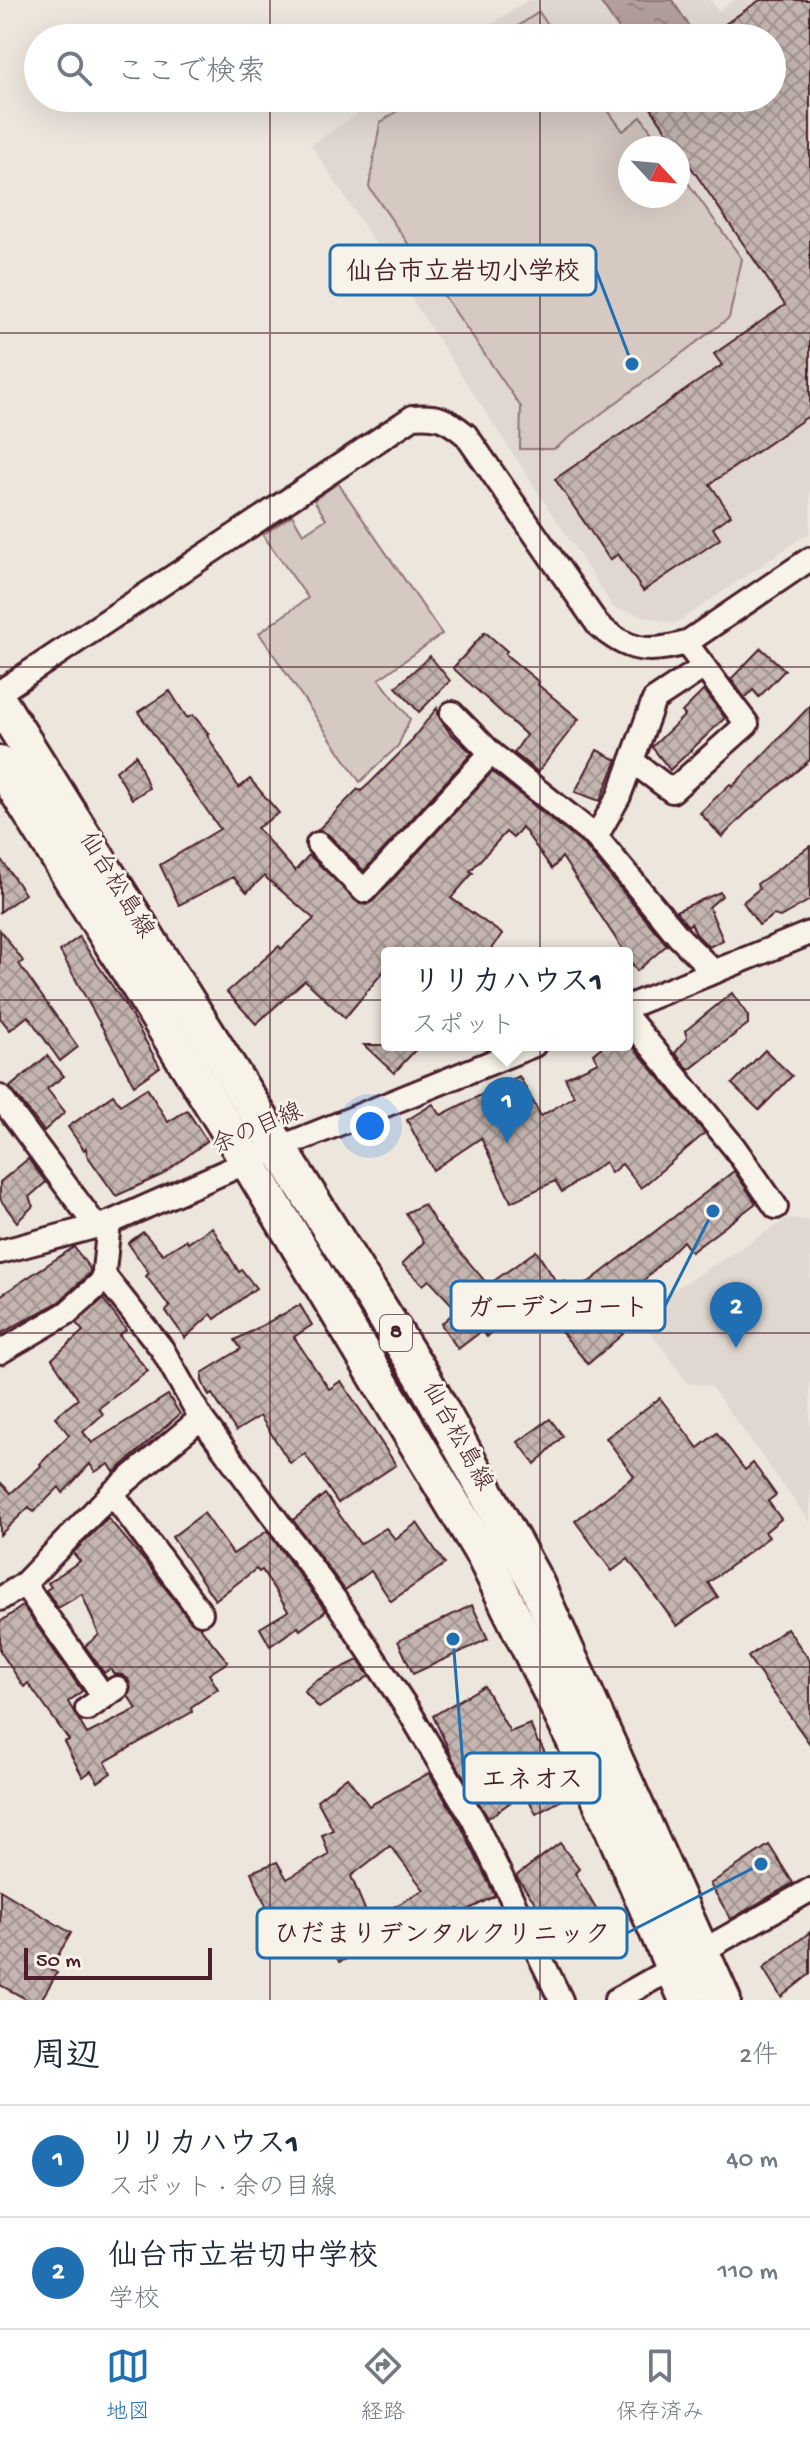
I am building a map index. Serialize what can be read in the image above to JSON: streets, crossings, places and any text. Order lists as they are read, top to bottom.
{
  "streets": {
    "main road": ["仙台松島線", "8"],
    "street": ["余の目線"]
  },
  "crossings": [
    ["仙台松島線", "余の目線"]
  ],
  "places": [
    "仙台市立岩切小学校",
    "ガーデンコート",
    "エネオス",
    "ひだまりデンタルクリニック"
  ],
  "scale_bar": "50 m",
  "north": "bottom right",
  "page": {
    "search": "ここで検索",
    "popup": ["リリカハウス1", "スポット"],
    "pins": ["1", "2"],
    "scale": "50 m",
    "heading": ["周辺", "2件"],
    "list": [
      {
        "mark": "1",
        "name": "リリカハウス1",
        "note": "スポット · 余の目線",
        "value": "40 m"
      },
      {
        "mark": "2",
        "name": "仙台市立岩切中学校",
        "note": "学校",
        "value": "110 m"
      }
    ],
    "nav": ["地図", "経路", "保存済み"]
  }
}
